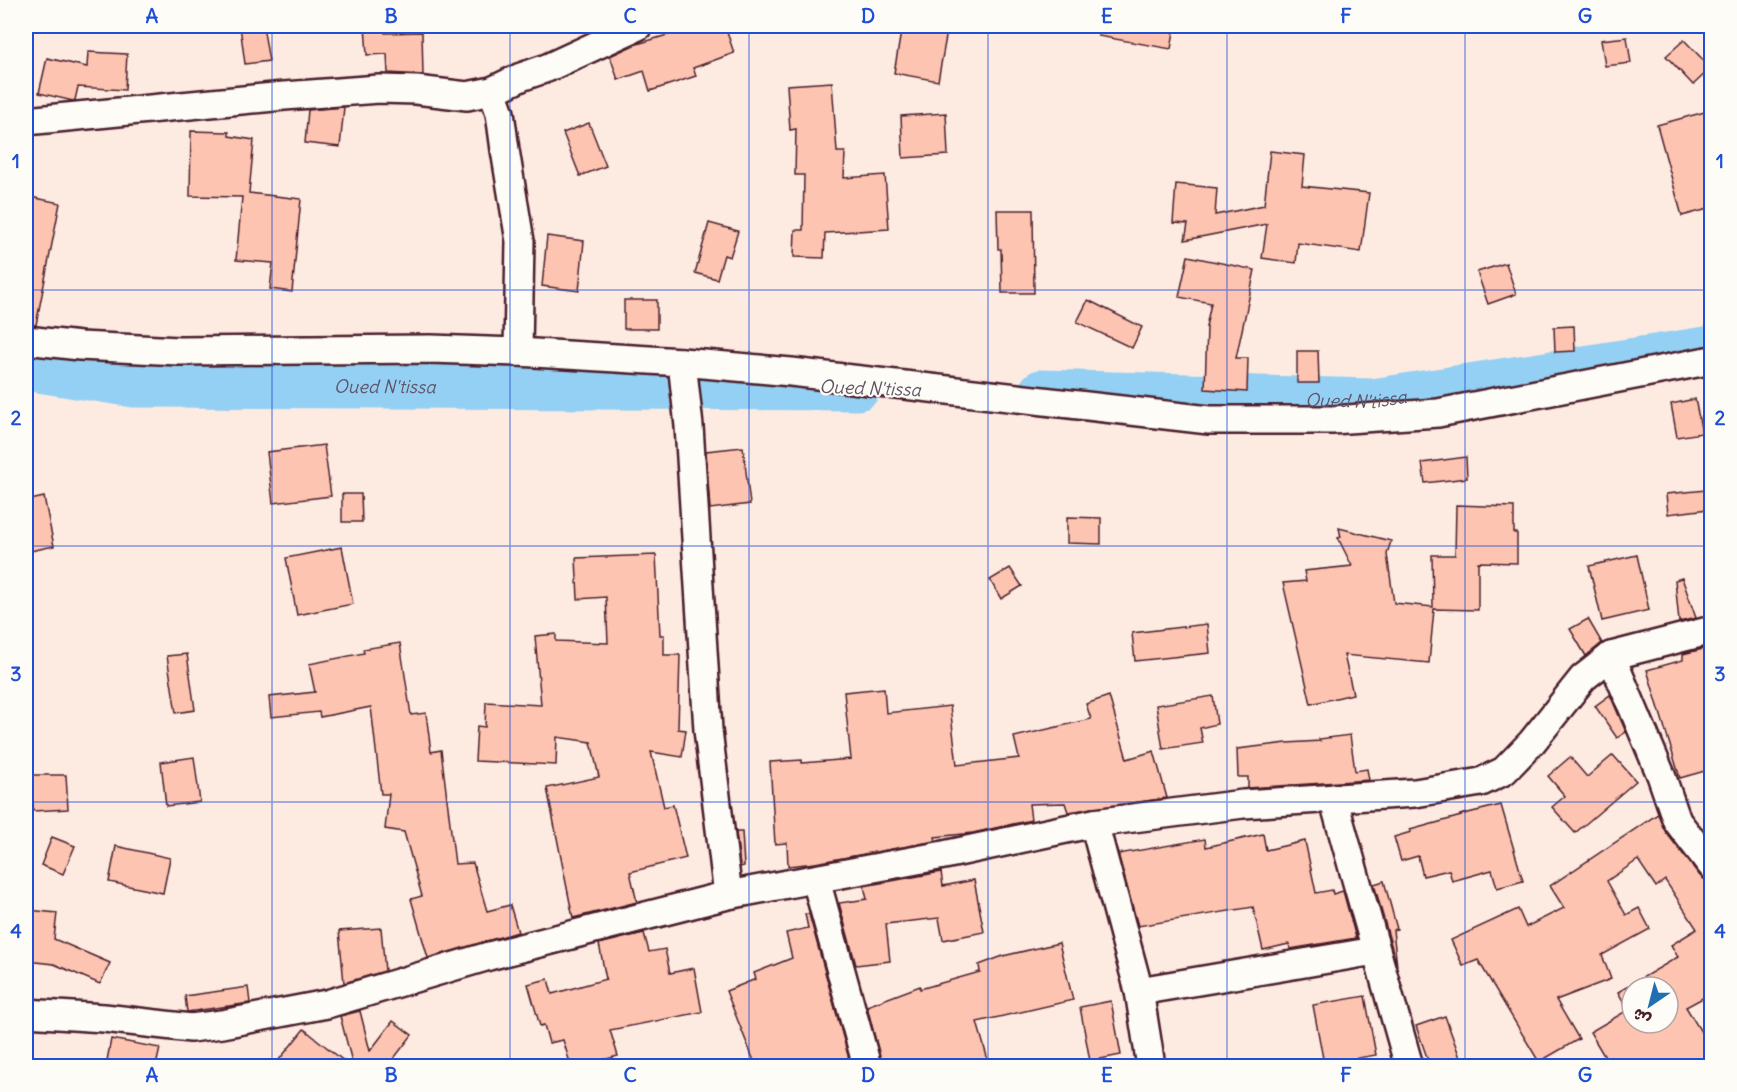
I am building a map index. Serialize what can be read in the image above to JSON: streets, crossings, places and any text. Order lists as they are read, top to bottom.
{
  "water": ["Oued N'tissa"],
  "north": "bottom left",
  "grid": {
    "columns": [
      "A",
      "B",
      "C",
      "D",
      "E",
      "F",
      "G"
    ],
    "rows": [
      "1",
      "2",
      "3",
      "4"
    ]
  }
}
